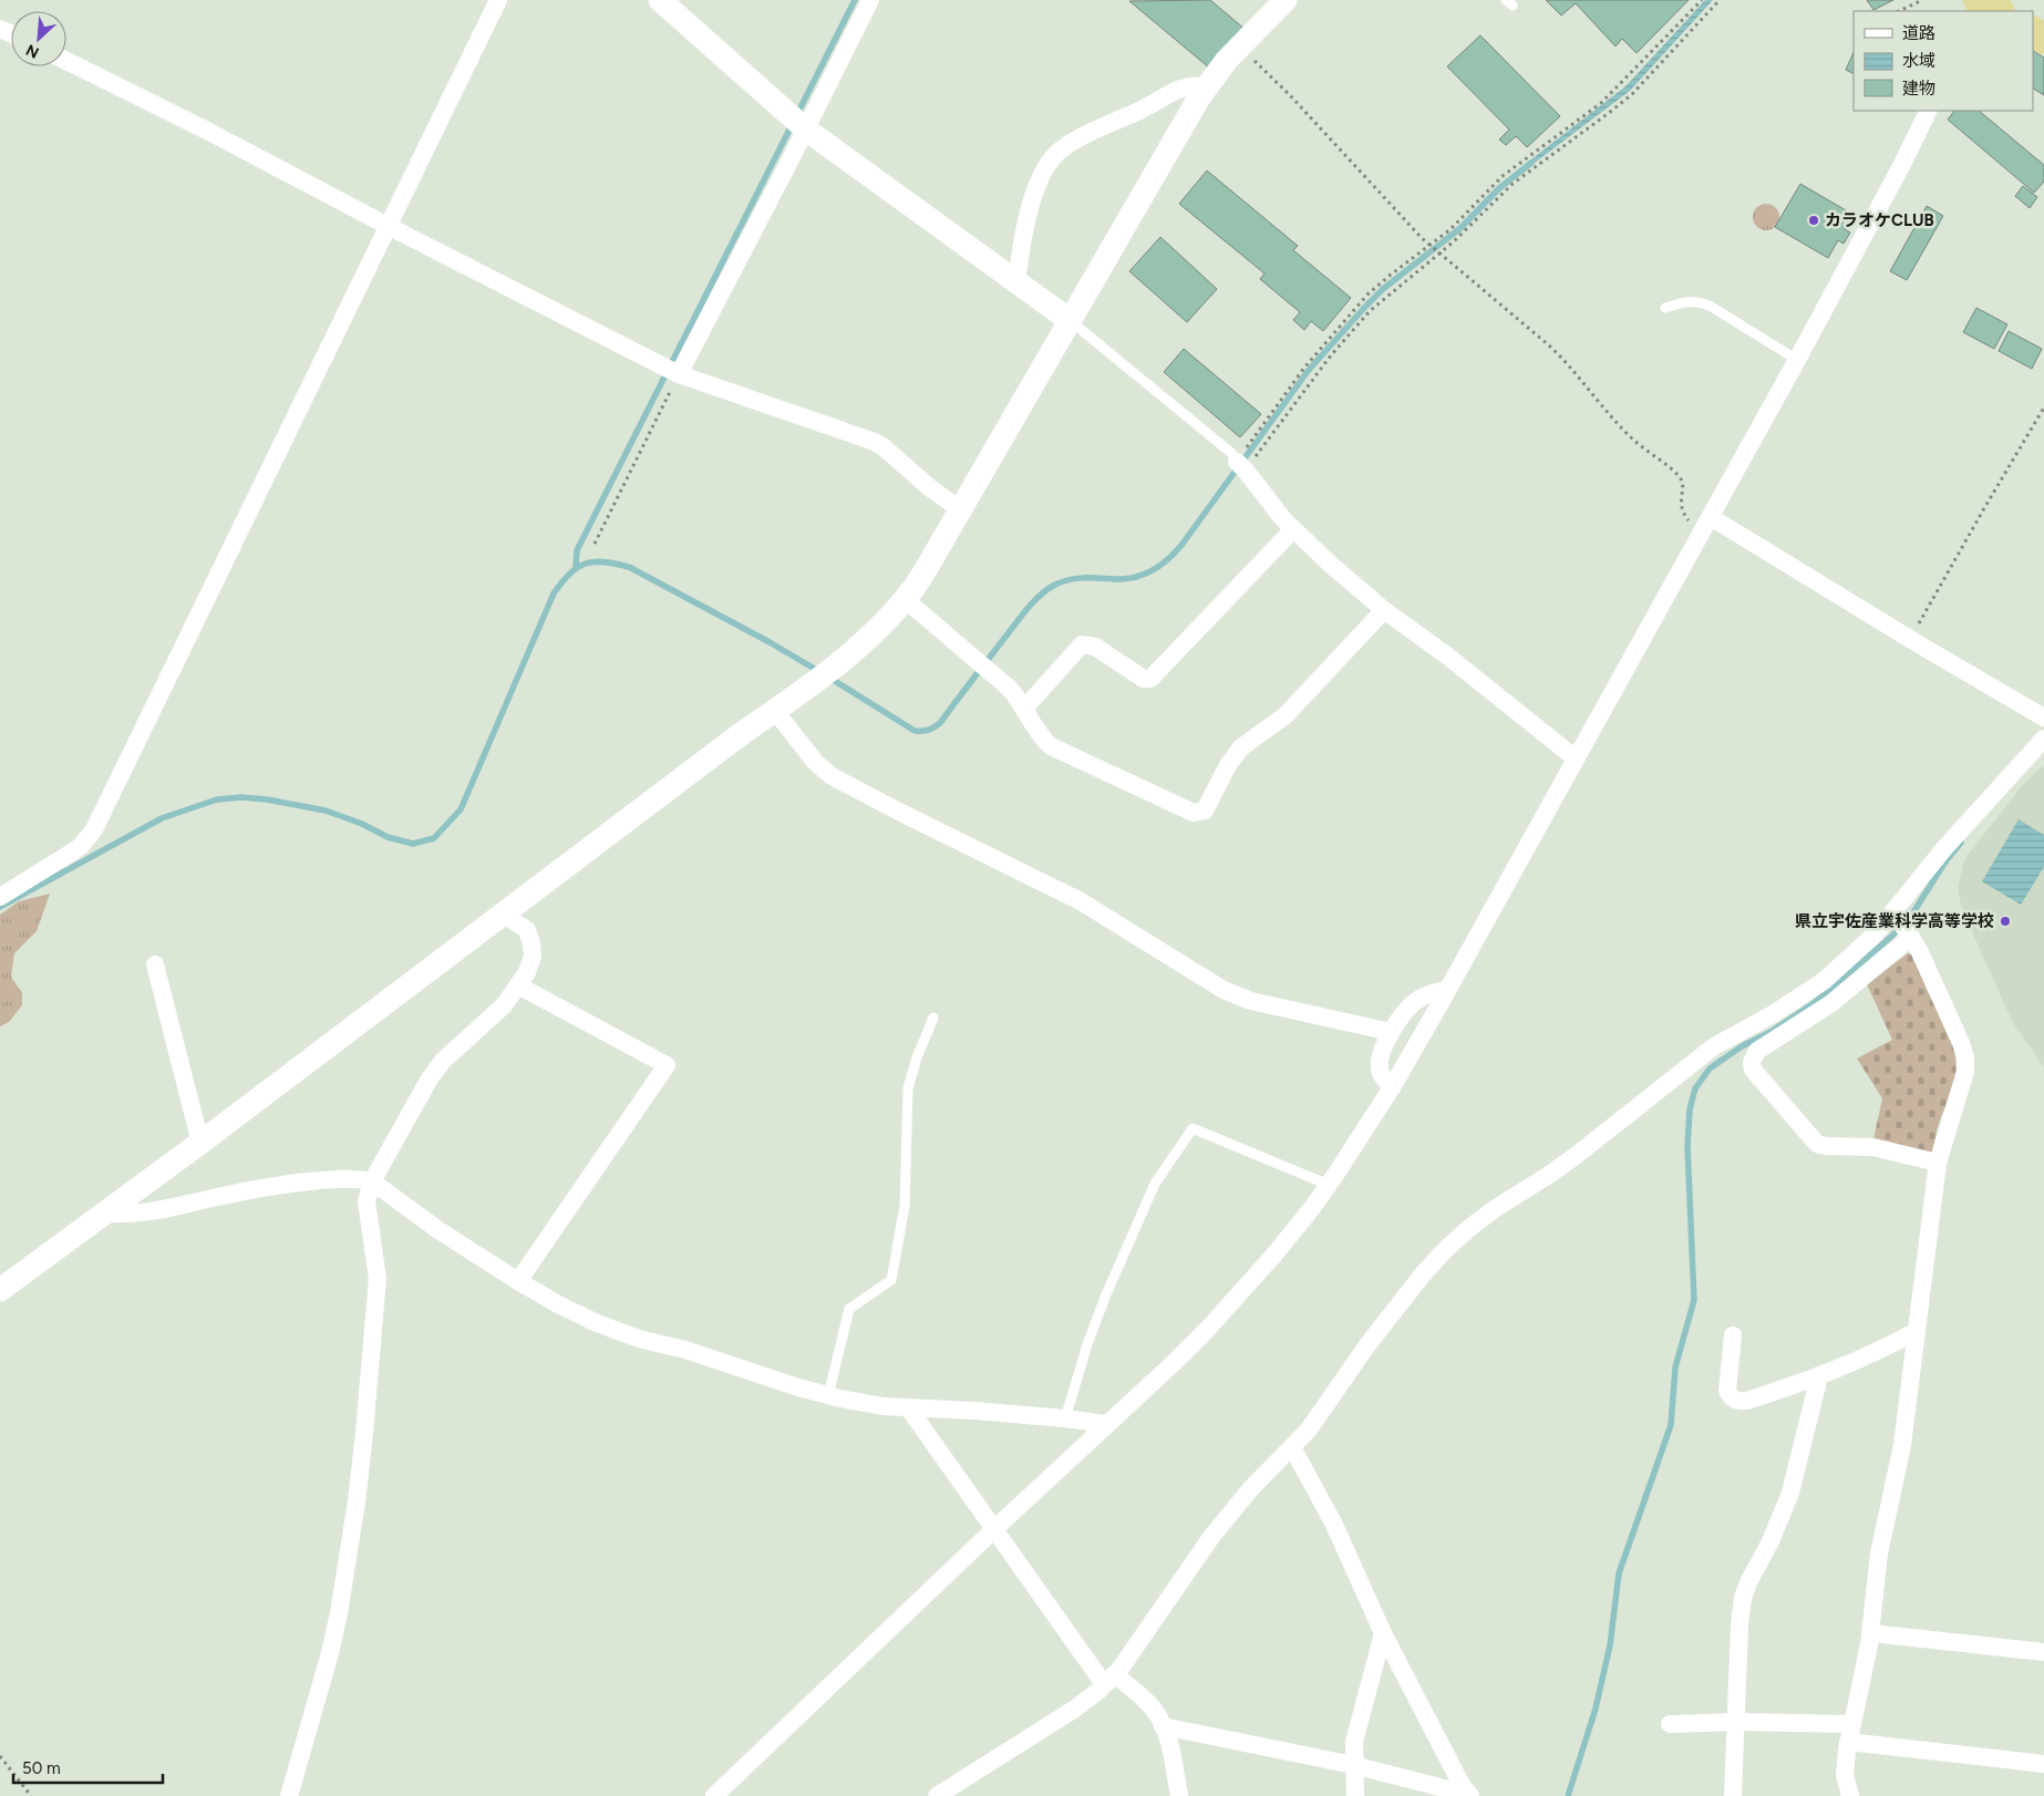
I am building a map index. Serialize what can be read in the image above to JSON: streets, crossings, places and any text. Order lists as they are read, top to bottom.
{
  "places": ["カラオケCLUB", "県立宇佐産業科学高等学校"],
  "legend": ["道路", "水域", "建物"],
  "scale_bar": "50 m",
  "north": "bottom left"
}
